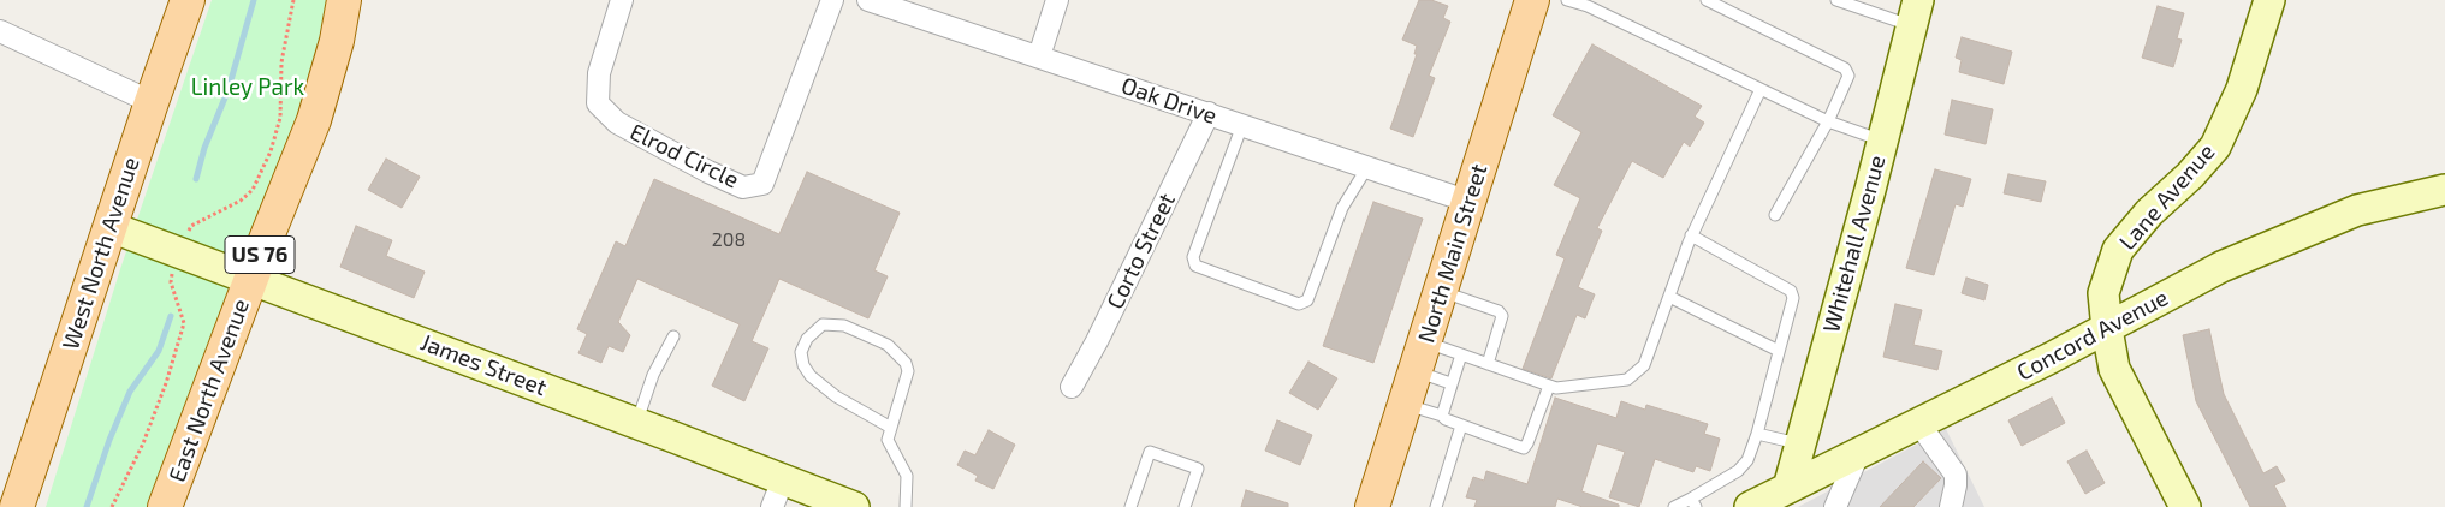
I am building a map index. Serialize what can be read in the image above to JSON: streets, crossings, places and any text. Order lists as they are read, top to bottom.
{
  "streets": {
    "main road": [
      "West North Avenue",
      "North Main Street",
      "US 76",
      "East North Avenue"
    ],
    "street": [
      "Oak Drive",
      "Elrod Circle",
      "Lane Avenue",
      "Whitehall Avenue",
      "Corto Street",
      "Concord Avenue",
      "James Street"
    ]
  },
  "crossings": [
    ["Oak Drive", "Corto Street"],
    ["Oak Drive", "North Main Street"],
    ["Lane Avenue", "Concord Avenue"],
    ["Whitehall Avenue", "Concord Avenue"],
    ["West North Avenue", "James Street"],
    ["James Street", "East North Avenue"]
  ],
  "parks": ["Linley Park"],
  "house_numbers": ["208"]
}
